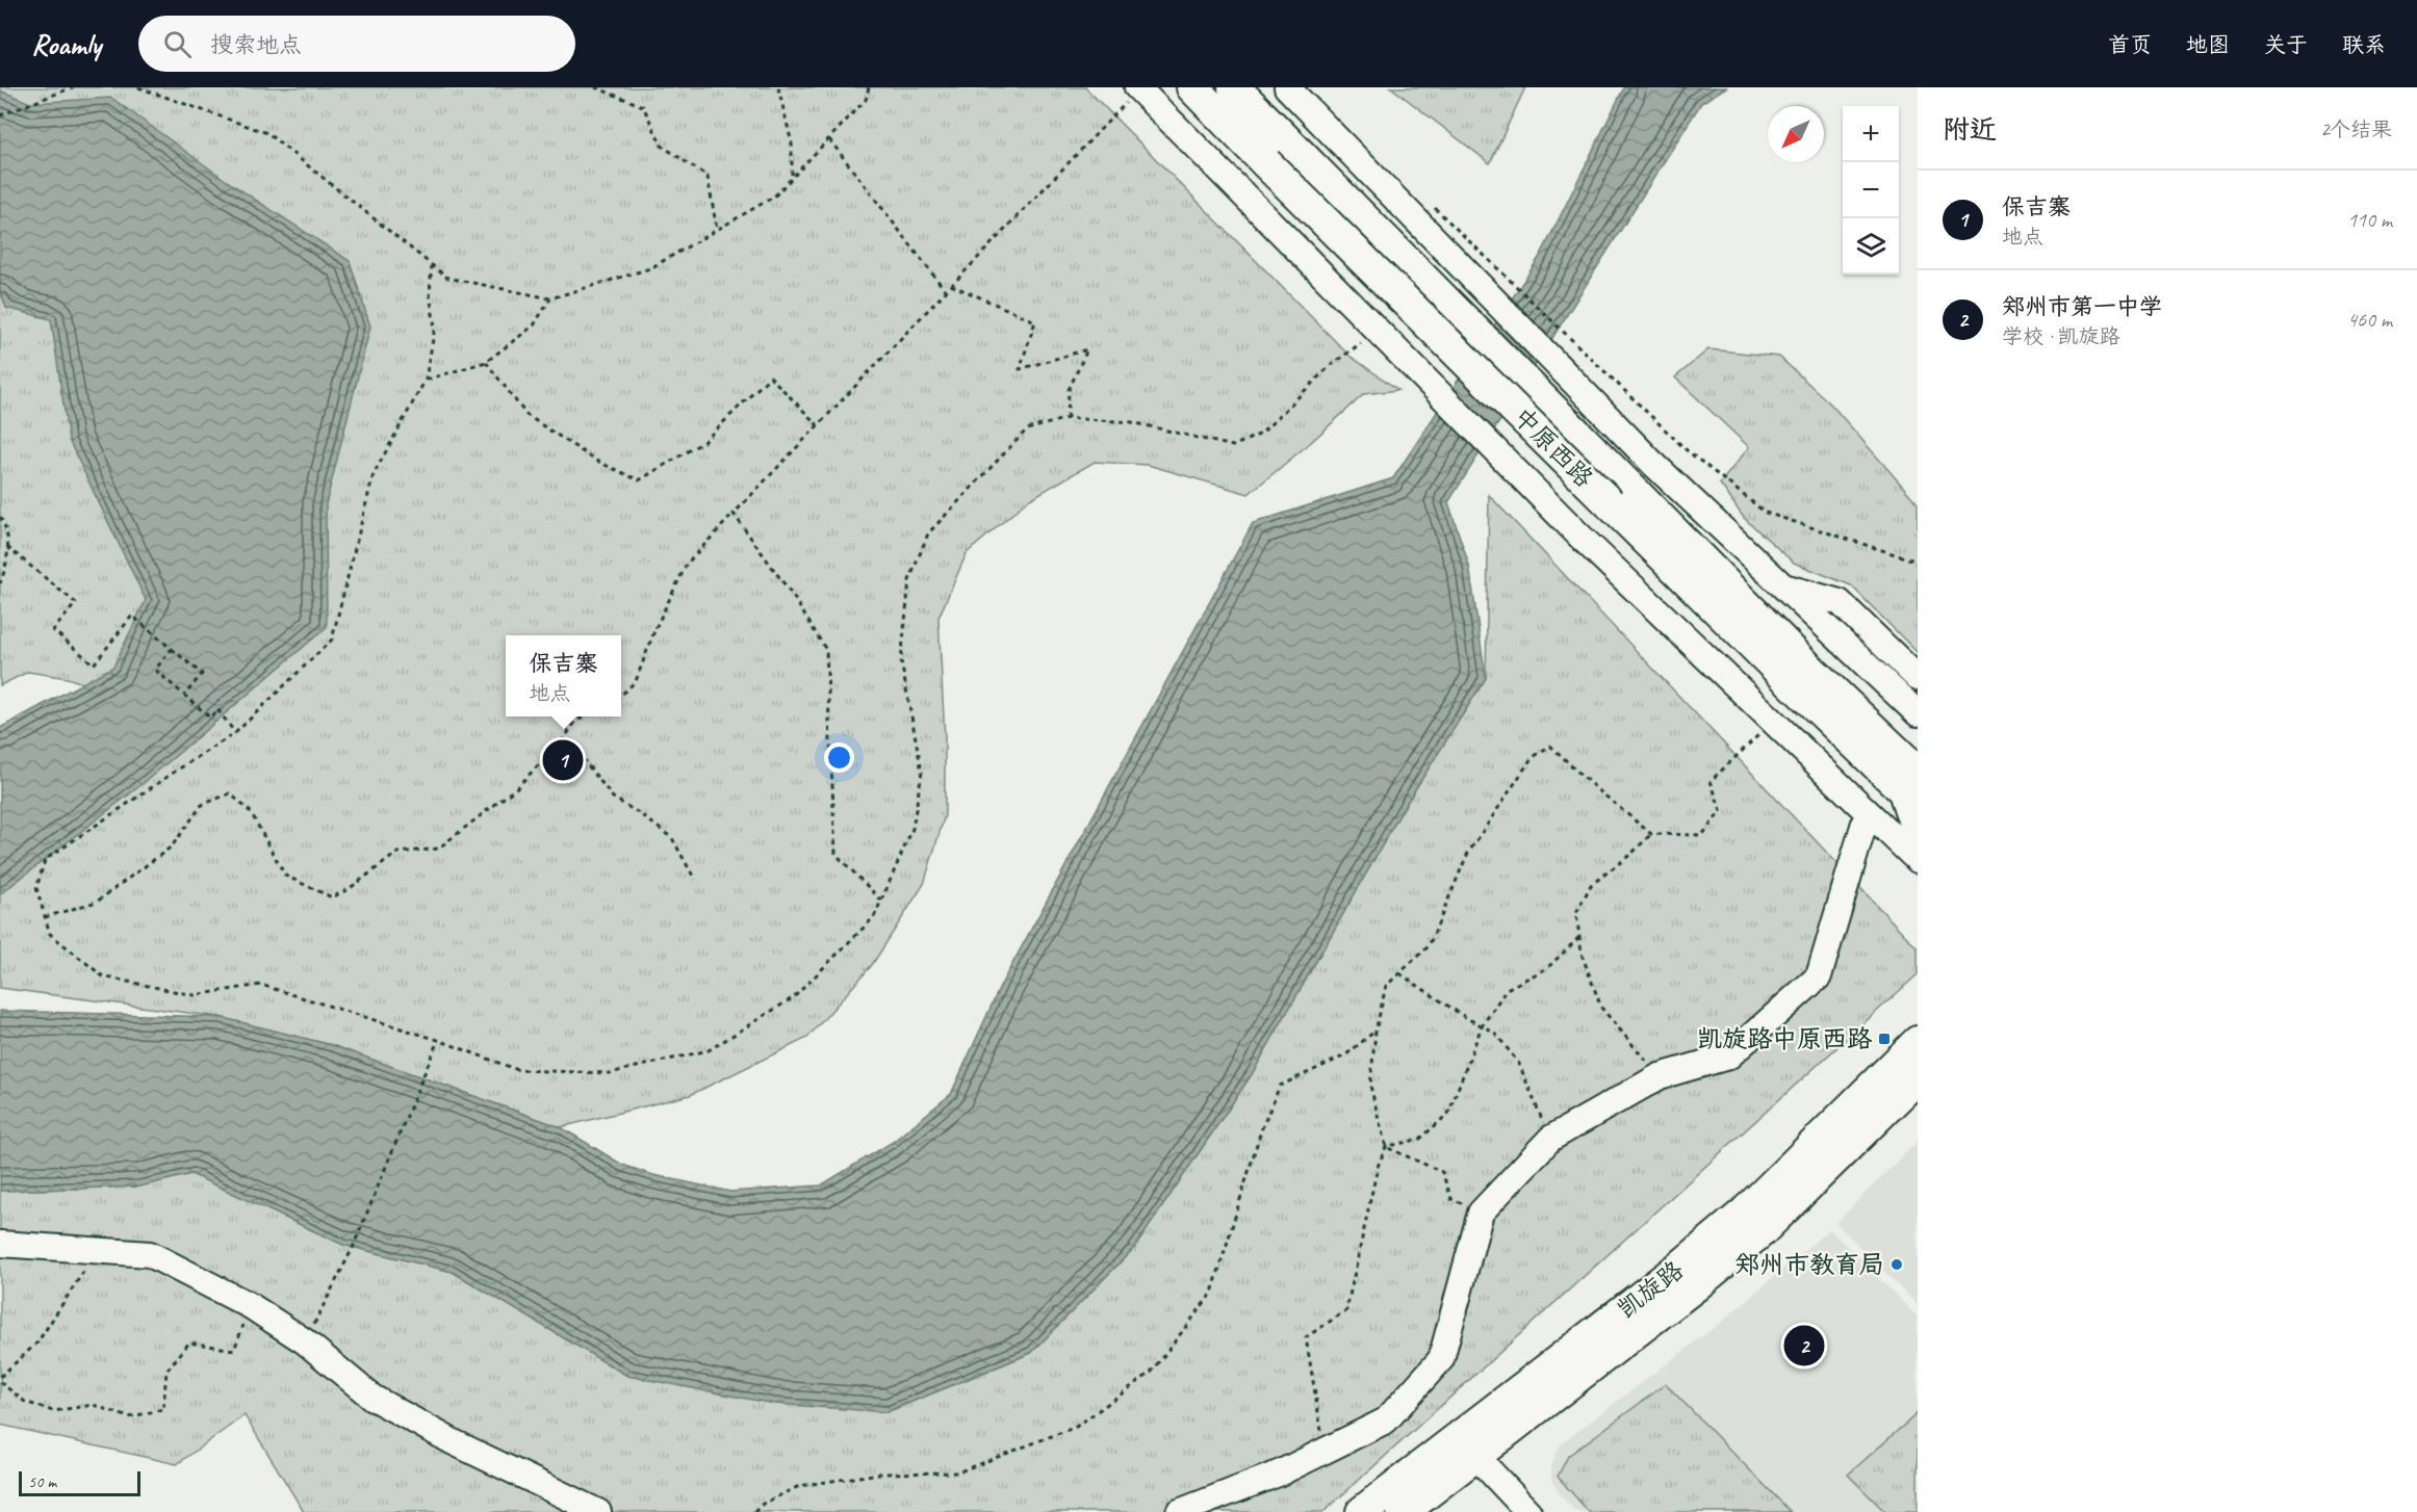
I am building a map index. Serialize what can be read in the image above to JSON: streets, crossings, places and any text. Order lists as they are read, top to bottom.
{
  "streets": {
    "main road": ["中原西路", "凯旋路"]
  },
  "places": {
    "transit": ["凯旋路中原西路"],
    "other": ["郑州市教育局"]
  },
  "scale_bar": "50 m",
  "north": "bottom left",
  "page": {
    "header": "Roamly",
    "search": "搜索地点",
    "nav": [
      "首页",
      "地图",
      "关于",
      "联系"
    ],
    "heading": ["附近", "2个结果"],
    "map_buttons": ["+", "−"],
    "list": [
      {
        "mark": "1",
        "name": "保吉寨",
        "note": "地点",
        "value": "110 m"
      },
      {
        "mark": "2",
        "name": "郑州市第一中学",
        "note": "学校 · 凯旋路",
        "value": "460 m"
      }
    ],
    "popup": ["保吉寨", "地点"],
    "pins": ["1", "2"],
    "scale": "50 m"
  }
}
